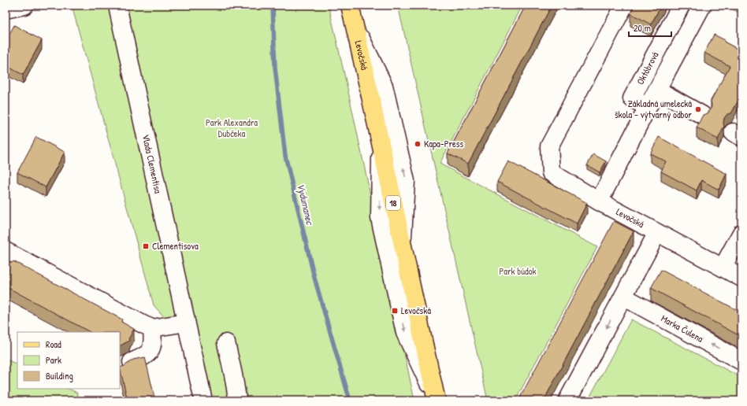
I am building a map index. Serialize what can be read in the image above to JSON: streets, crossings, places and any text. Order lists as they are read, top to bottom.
{
  "streets": {
    "main road": ["Levočská", "18"],
    "street": ["Októbrová", "Vlada Clementisa", "Marka Čulena"]
  },
  "crossings": [
    ["Levočská", "Októbrová"]
  ],
  "water": ["Vydumanec"],
  "parks": ["Park Alexandra Dubčeka", "Park búdok"],
  "places": {
    "other": ["Základná umelecká škola - výtvarný odbor", "Kapa-Press"],
    "transit": ["Clementisova", "Levočská"]
  },
  "legend": ["Road", "Park", "Building"],
  "scale_bar": "20 m"
}
